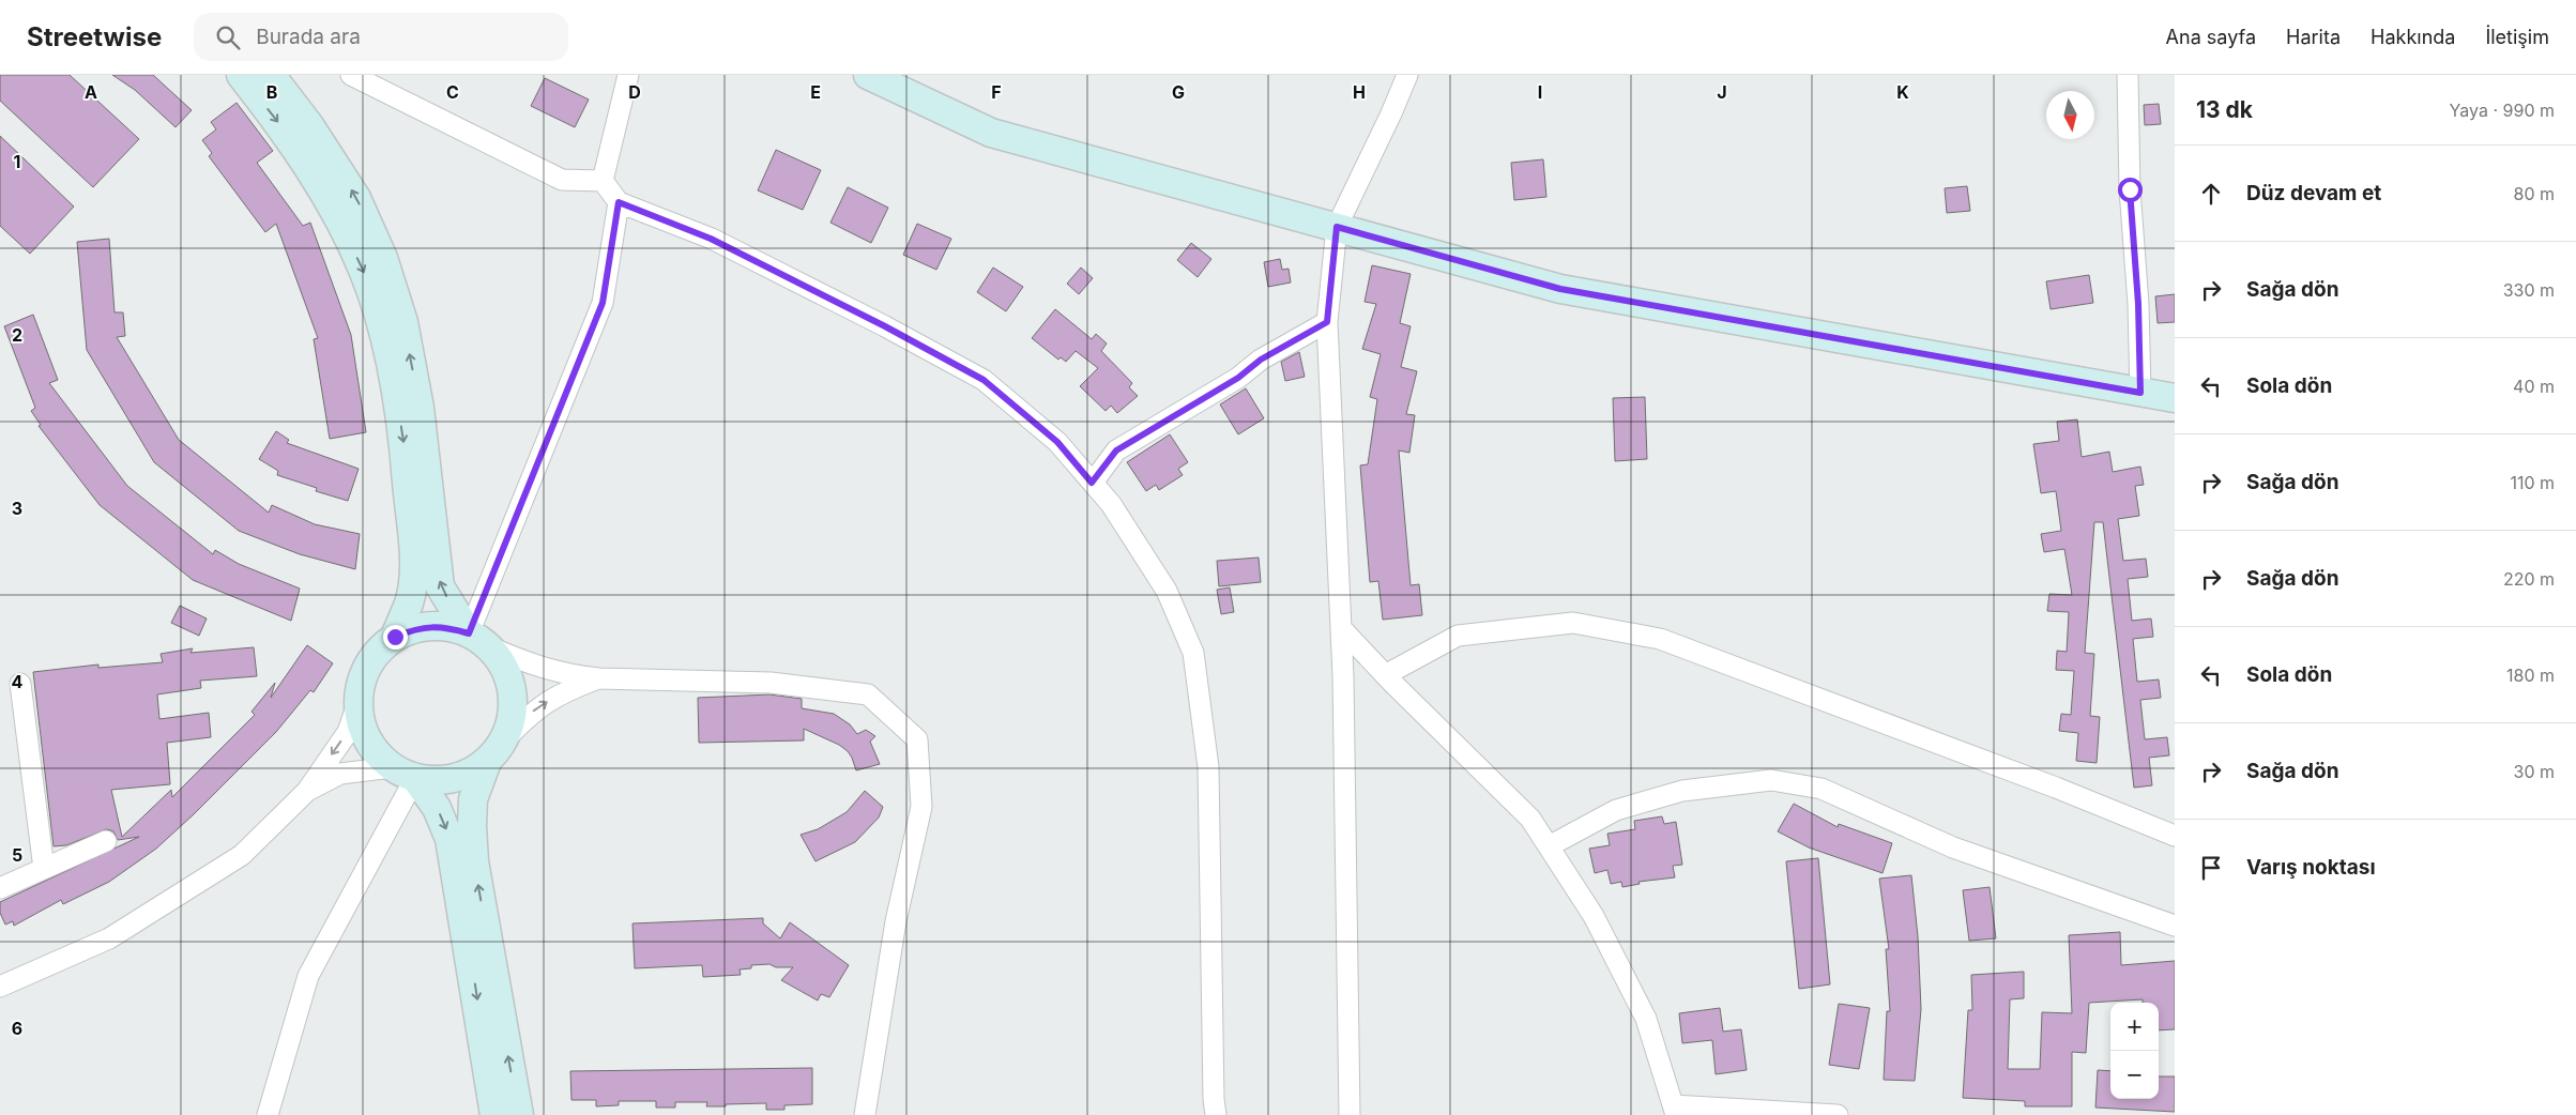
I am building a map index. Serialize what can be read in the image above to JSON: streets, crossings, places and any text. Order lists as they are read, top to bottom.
{
  "north": "bottom",
  "page": {
    "header": "Streetwise",
    "search": "Burada ara",
    "nav": [
      "Ana sayfa",
      "Harita",
      "Hakkında",
      "İletişim"
    ],
    "heading": ["13 dk", "Yaya · 990 m"],
    "list": [
      ["Düz devam et", "80 m"],
      ["Sağa dön", "330 m"],
      ["Sola dön", "40 m"],
      ["Sağa dön", "110 m"],
      ["Sağa dön", "220 m"],
      ["Sola dön", "180 m"],
      ["Sağa dön", "30 m"],
      "Varış noktası"
    ],
    "map_buttons": ["+", "−"]
  },
  "grid": {
    "columns": [
      "A",
      "B",
      "C",
      "D",
      "E",
      "F",
      "G",
      "H",
      "I",
      "J",
      "K"
    ],
    "rows": [
      "1",
      "2",
      "3",
      "4",
      "5",
      "6"
    ]
  }
}
